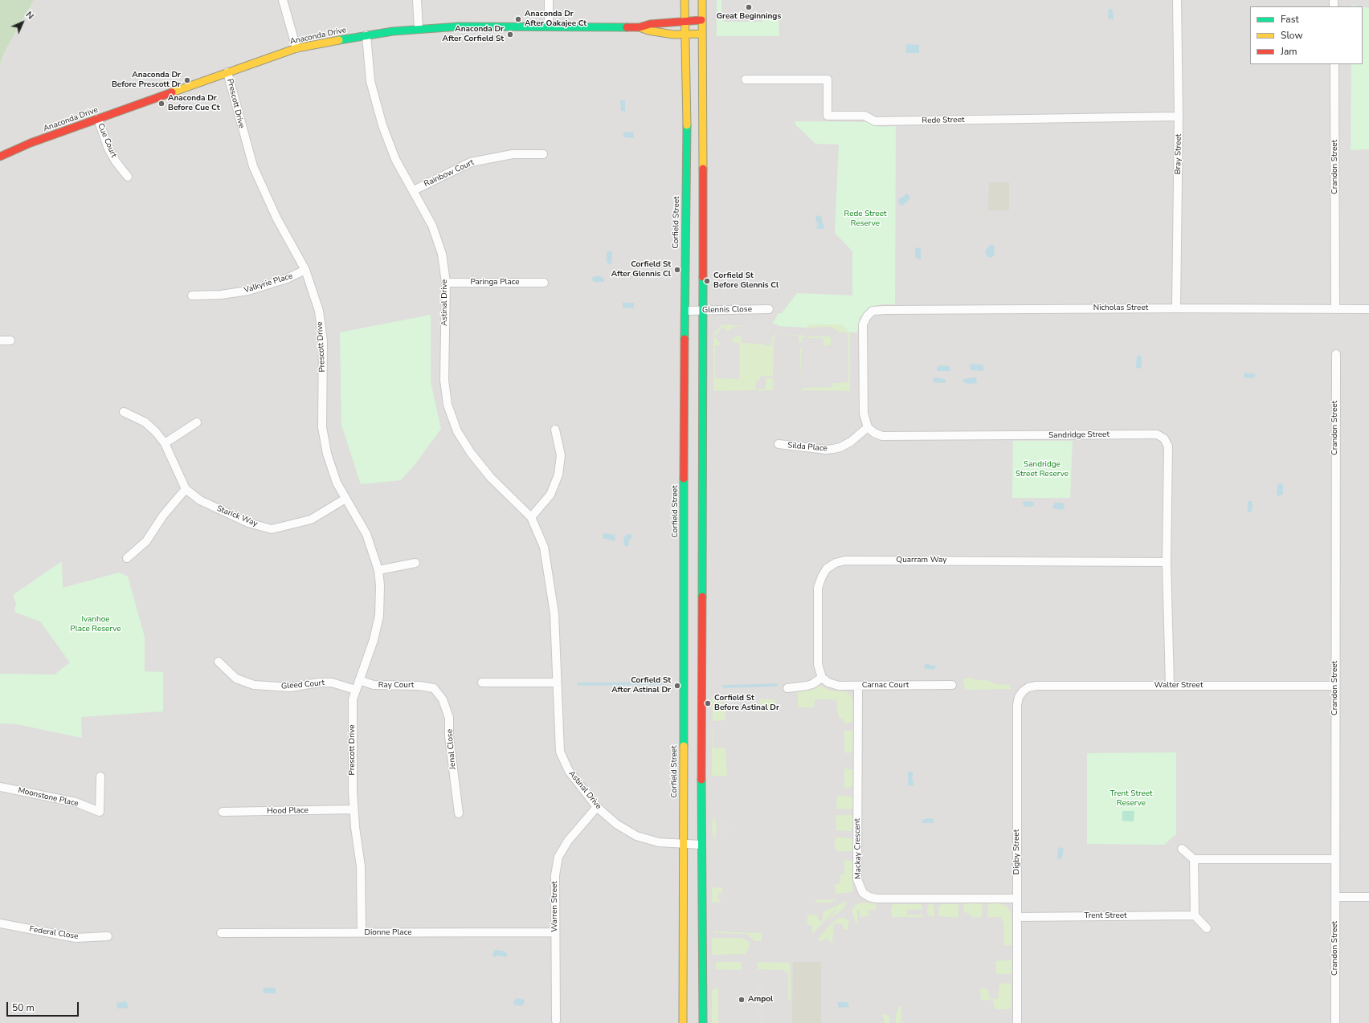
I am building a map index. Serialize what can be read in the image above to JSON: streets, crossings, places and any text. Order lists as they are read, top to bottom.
{
  "streets": {
    "main road": ["Anaconda Drive", "Corfield Street"],
    "street": [
      "Prescott Drive",
      "Rede Street",
      "Cue Court",
      "Bray Street",
      "Crandon Street",
      "Rainbow Court",
      "Paringa Place",
      "Valkyrie Place",
      "Astinal Drive",
      "Nicholas Street",
      "Glennis Close",
      "Sandridge Street",
      "Silda Place",
      "Starick Way",
      "Quarram Way",
      "Gleed Court",
      "Ray Court",
      "Carnac Court",
      "Walter Street",
      "Jenal Close",
      "Moonstone Place",
      "Hood Place",
      "Mackay Crescent",
      "Digby Street",
      "Warren Street",
      "Trent Street",
      "Federal Close",
      "Dionne Place"
    ]
  },
  "crossings": [
    ["Anaconda Drive", "Prescott Drive"],
    ["Anaconda Drive", "Cue Court"],
    ["Anaconda Drive", "Corfield Street"],
    ["Anaconda Drive", "Astinal Drive"],
    ["Prescott Drive", "Valkyrie Place"],
    ["Prescott Drive", "Starick Way"],
    ["Prescott Drive", "Gleed Court"],
    ["Prescott Drive", "Ray Court"],
    ["Prescott Drive", "Hood Place"],
    ["Prescott Drive", "Dionne Place"],
    ["Rede Street", "Bray Street"],
    ["Bray Street", "Nicholas Street"],
    ["Crandon Street", "Nicholas Street"],
    ["Crandon Street", "Walter Street"],
    ["Rainbow Court", "Astinal Drive"],
    ["Corfield Street", "Astinal Drive"],
    ["Corfield Street", "Glennis Close"],
    ["Paringa Place", "Astinal Drive"],
    ["Astinal Drive", "Warren Street"],
    ["Nicholas Street", "Sandridge Street"],
    ["Nicholas Street", "Silda Place"],
    ["Sandridge Street", "Silda Place"],
    ["Sandridge Street", "Quarram Way"],
    ["Sandridge Street", "Walter Street"],
    ["Quarram Way", "Carnac Court"],
    ["Ray Court", "Jenal Close"],
    ["Carnac Court", "Mackay Crescent"],
    ["Walter Street", "Digby Street"],
    ["Mackay Crescent", "Digby Street"],
    ["Digby Street", "Trent Street"],
    ["Warren Street", "Dionne Place"]
  ],
  "parks": [
    "Rede Street Reserve",
    "Sandridge Street Reserve",
    "Ivanhoe Place Reserve",
    "Trent Street Reserve"
  ],
  "places": [
    "Great Beginnings",
    "Anaconda Dr After Oakajee Ct",
    "Anaconda Dr After Corfield St",
    "Anaconda Dr Before Prescott Dr",
    "Anaconda Dr Before Cue Ct",
    "Corfield St After Glennis Cl",
    "Corfield St Before Glennis Cl",
    "Corfield St After Astinal Dr",
    "Corfield St Before Astinal Dr",
    "Ampol"
  ],
  "legend": ["Fast", "Slow", "Jam"],
  "scale_bar": "50 m",
  "north": "top right"
}
